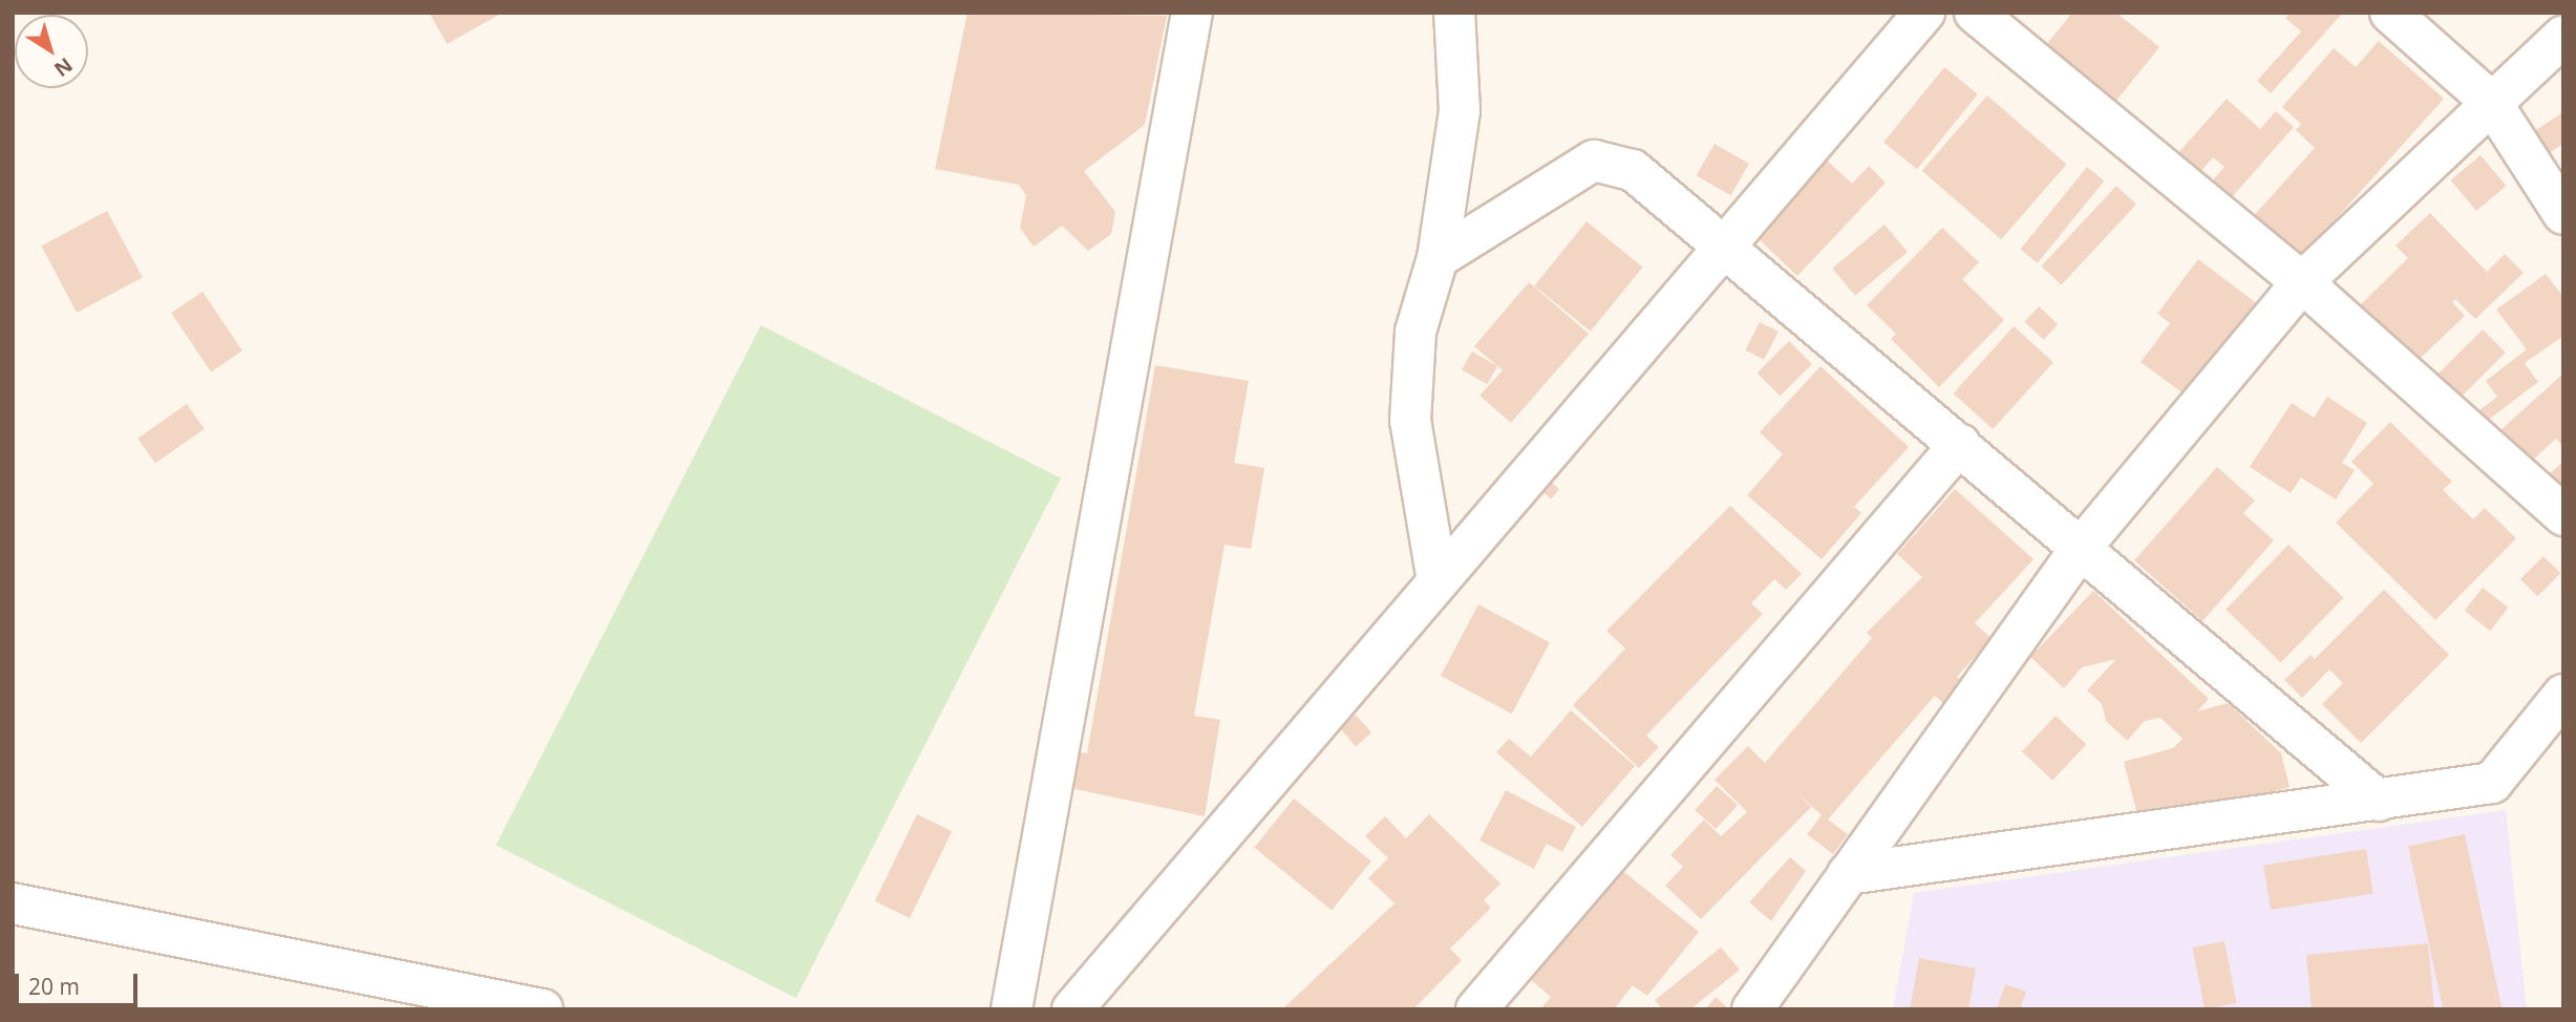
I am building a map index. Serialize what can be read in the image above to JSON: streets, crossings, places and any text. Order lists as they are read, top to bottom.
{
  "scale_bar": "20 m",
  "north": "bottom right"
}
